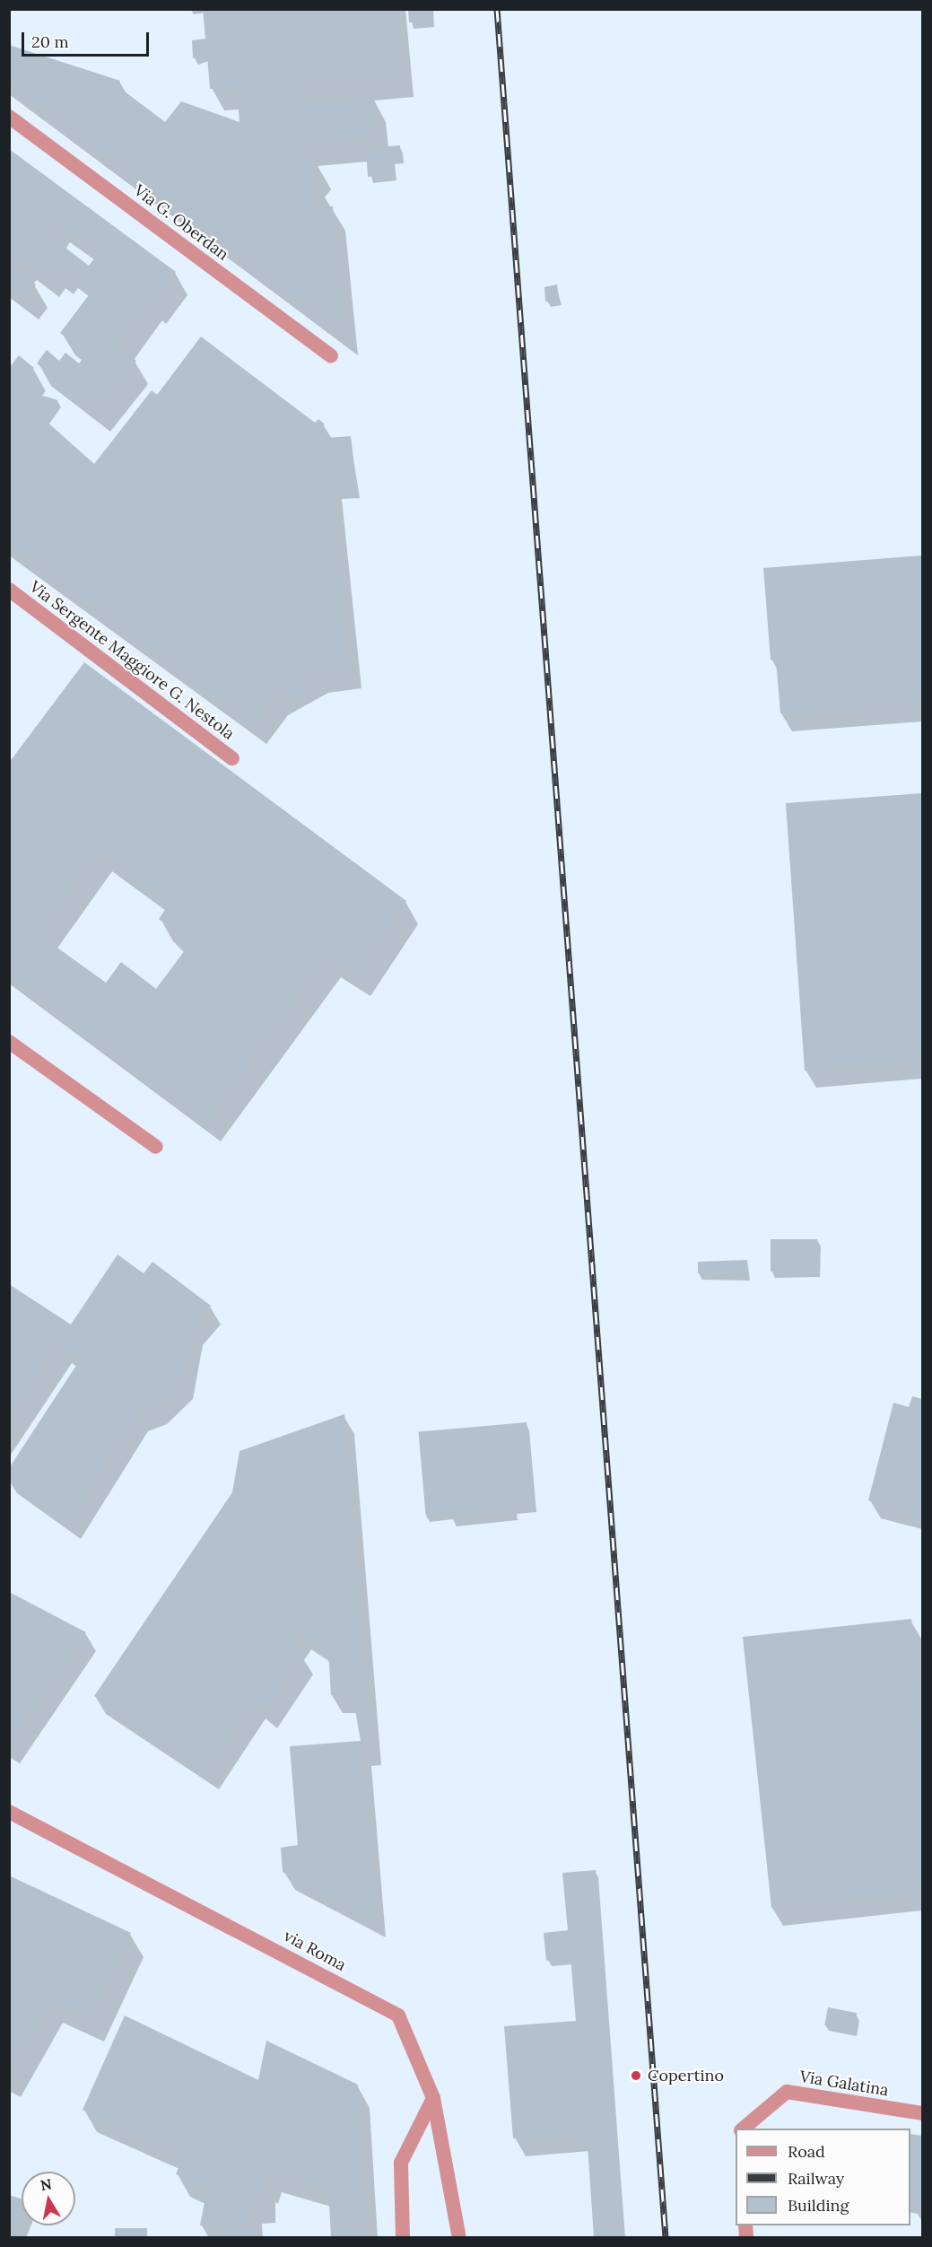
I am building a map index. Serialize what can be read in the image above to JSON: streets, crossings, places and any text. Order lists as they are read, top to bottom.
{
  "streets": {
    "street": [
      "Via G. Oberdan",
      "Via Sergente Maggiore G. Nestola",
      "via Roma",
      "Via Galatina"
    ]
  },
  "places": ["Copertino"],
  "legend": ["Road", "Railway", "Building"],
  "scale_bar": "20 m",
  "north": "top"
}
